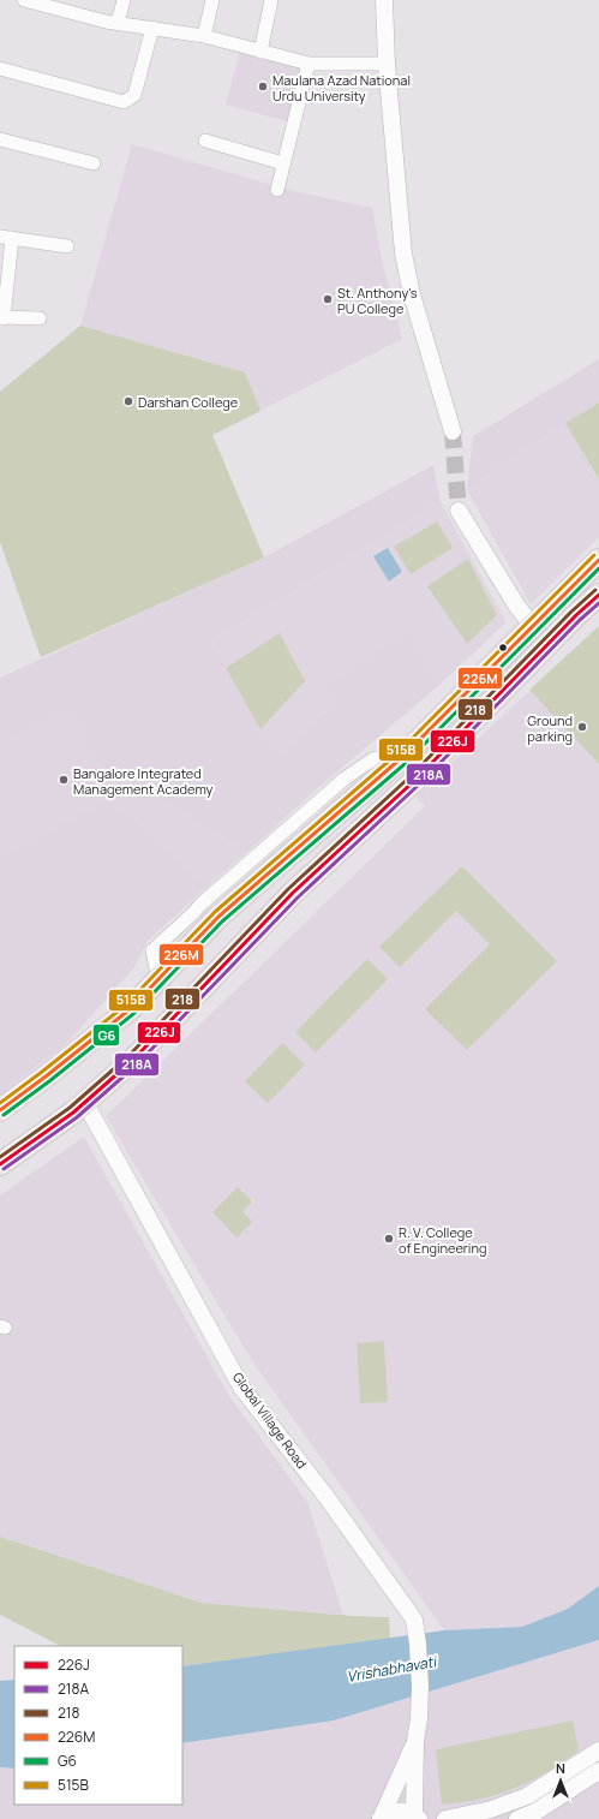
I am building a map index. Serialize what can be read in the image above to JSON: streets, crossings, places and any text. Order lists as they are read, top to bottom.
{
  "streets": {
    "street": ["Global Village Road"]
  },
  "water": ["Vrishabhavati"],
  "places": [
    "Maulana Azad National Urdu University",
    "St. Anthony's PU College",
    "Darshan College",
    "Ground parking",
    "Bangalore Integrated Management Academy",
    "R. V. College of Engineering"
  ],
  "lines": [
    "transit line 515B",
    "transit line 226M",
    "transit line G6",
    "transit line 218",
    "transit line 226J",
    "transit line 218A"
  ],
  "legend": [
    "226J",
    "218A",
    "218",
    "226M",
    "G6",
    "515B"
  ],
  "north": "top"
}
